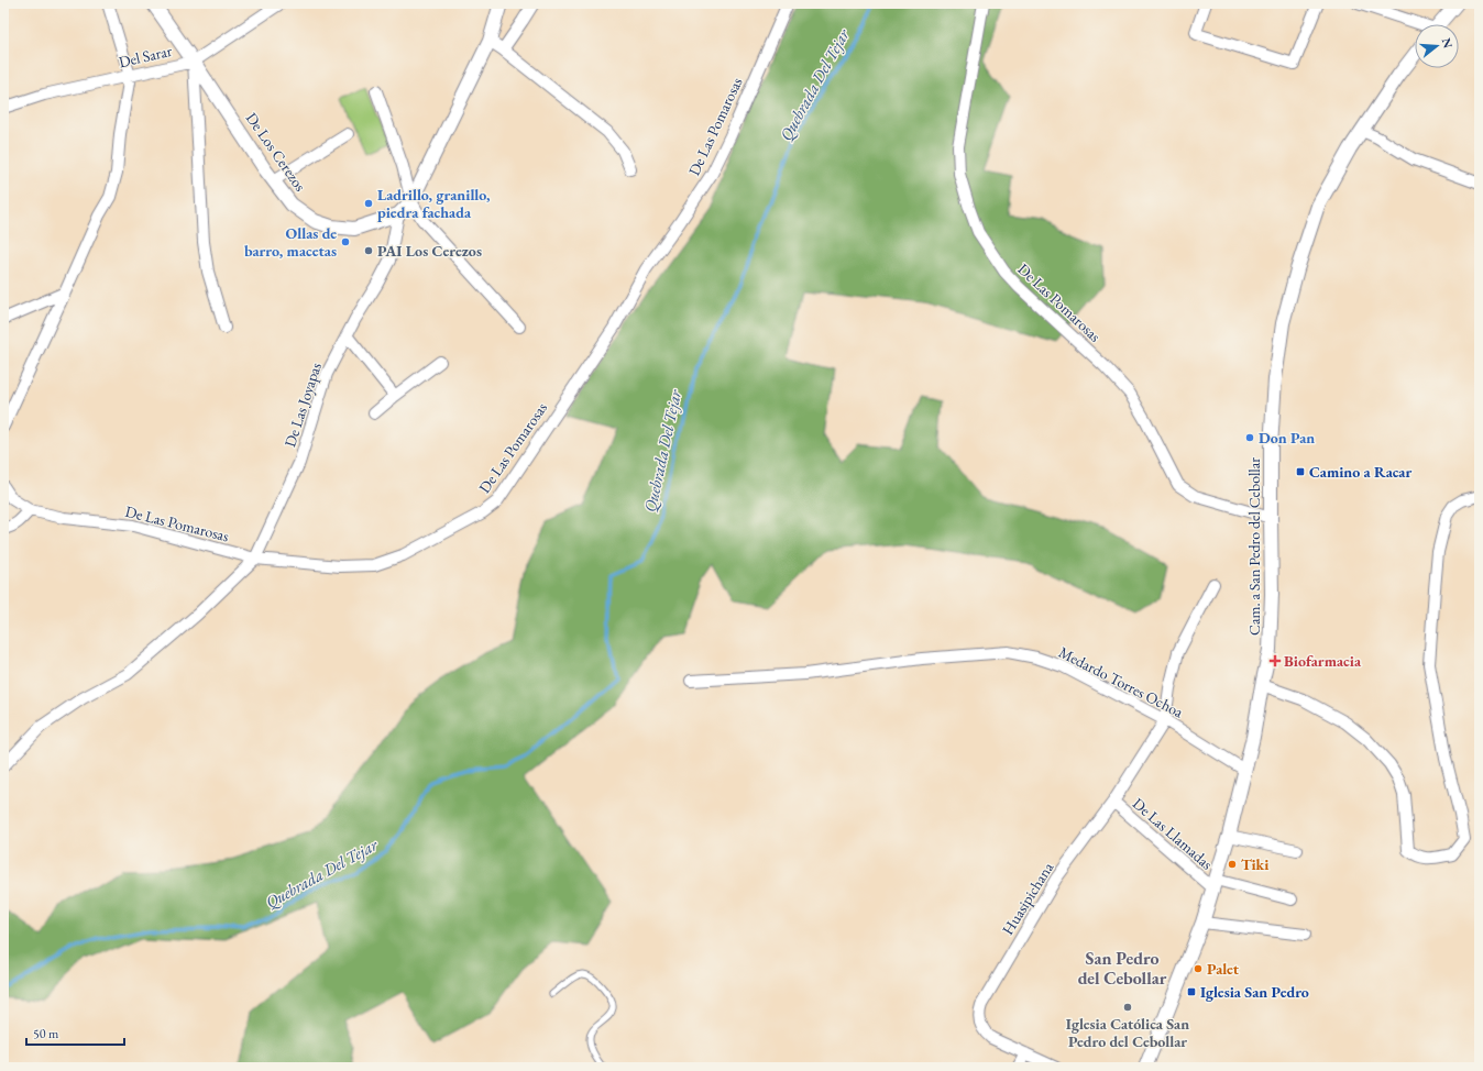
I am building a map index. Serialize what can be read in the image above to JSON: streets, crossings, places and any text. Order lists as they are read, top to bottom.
{
  "streets": {
    "street": [
      "Del Sarar",
      "De Las Pomarosas",
      "De Los Cerezos",
      "De Las Joyapas",
      "Cam. a San Pedro del Cebollar",
      "Medardo Torres Ochoa",
      "De Las Llamadas",
      "Huasipichana"
    ]
  },
  "crossings": [
    ["Del Sarar", "De Los Cerezos"],
    ["De Las Pomarosas", "De Las Joyapas"],
    ["De Las Pomarosas", "Cam. a San Pedro del Cebollar"],
    ["De Los Cerezos", "De Las Joyapas"],
    ["Cam. a San Pedro del Cebollar", "Medardo Torres Ochoa"],
    ["Cam. a San Pedro del Cebollar", "De Las Llamadas"],
    ["Medardo Torres Ochoa", "Huasipichana"],
    ["De Las Llamadas", "Huasipichana"]
  ],
  "districts": ["San Pedro del Cebollar"],
  "water": ["Quebrada Del Tejar"],
  "places": {
    "other": [
      "Ladrillo, granillo, piedra fachada",
      "Ollas de barro, macetas",
      "PAI Los Cerezos",
      "Don Pan",
      "Tiki",
      "Palet",
      "Iglesia Católica San Pedro del Cebollar"
    ],
    "transit": ["Camino a Racar", "Iglesia San Pedro"],
    "health": ["Biofarmacia"]
  },
  "scale_bar": "50 m",
  "north": "right"
}
